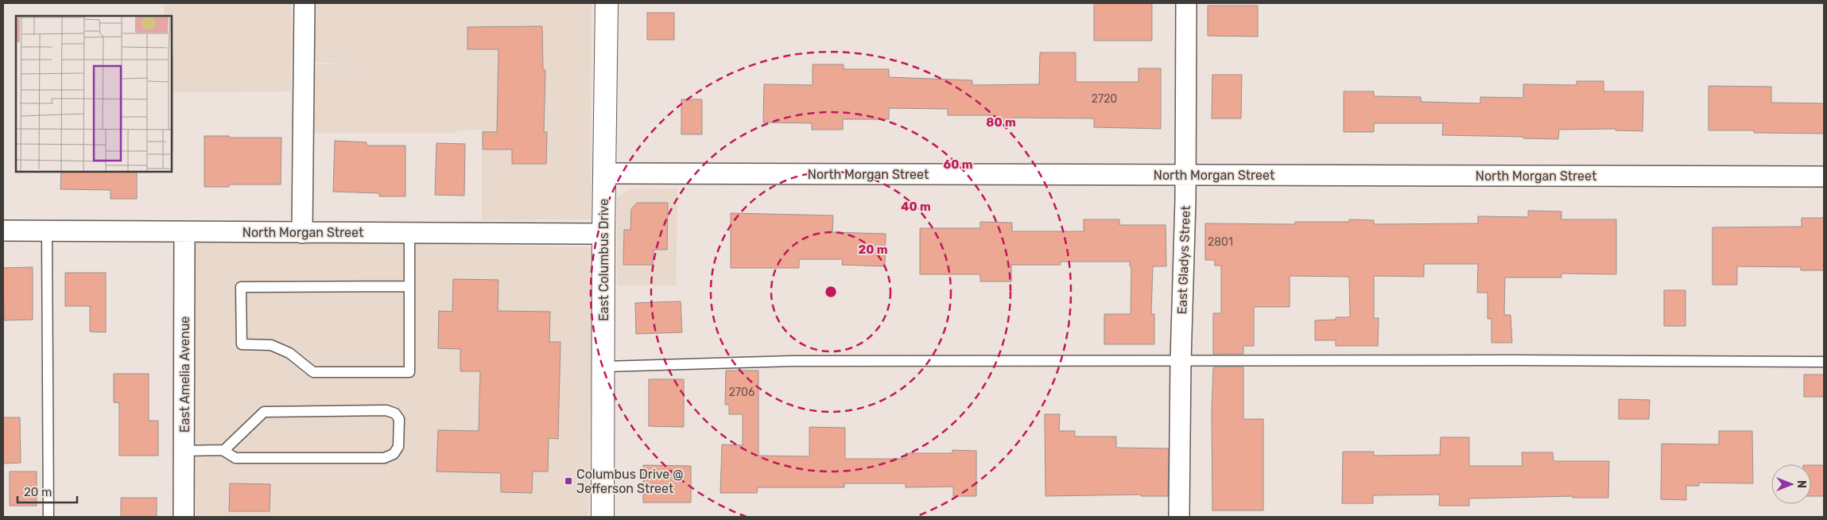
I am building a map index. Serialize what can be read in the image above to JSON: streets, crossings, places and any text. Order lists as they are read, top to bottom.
{
  "streets": {
    "main road": ["East Columbus Drive"],
    "street": ["North Morgan Street", "East Gladys Street", "East Amelia Avenue"]
  },
  "crossings": [
    ["North Morgan Street", "East Columbus Drive"],
    ["North Morgan Street", "East Gladys Street"],
    ["North Morgan Street", "East Amelia Avenue"]
  ],
  "places": {
    "transit": ["Columbus Drive @ Jefferson Street"]
  },
  "house_numbers": ["2720", "2801", "2706"],
  "scale_bar": "20 m",
  "north": "right",
  "rings": [
    "80 m",
    "60 m",
    "40 m",
    "20 m"
  ]
}
